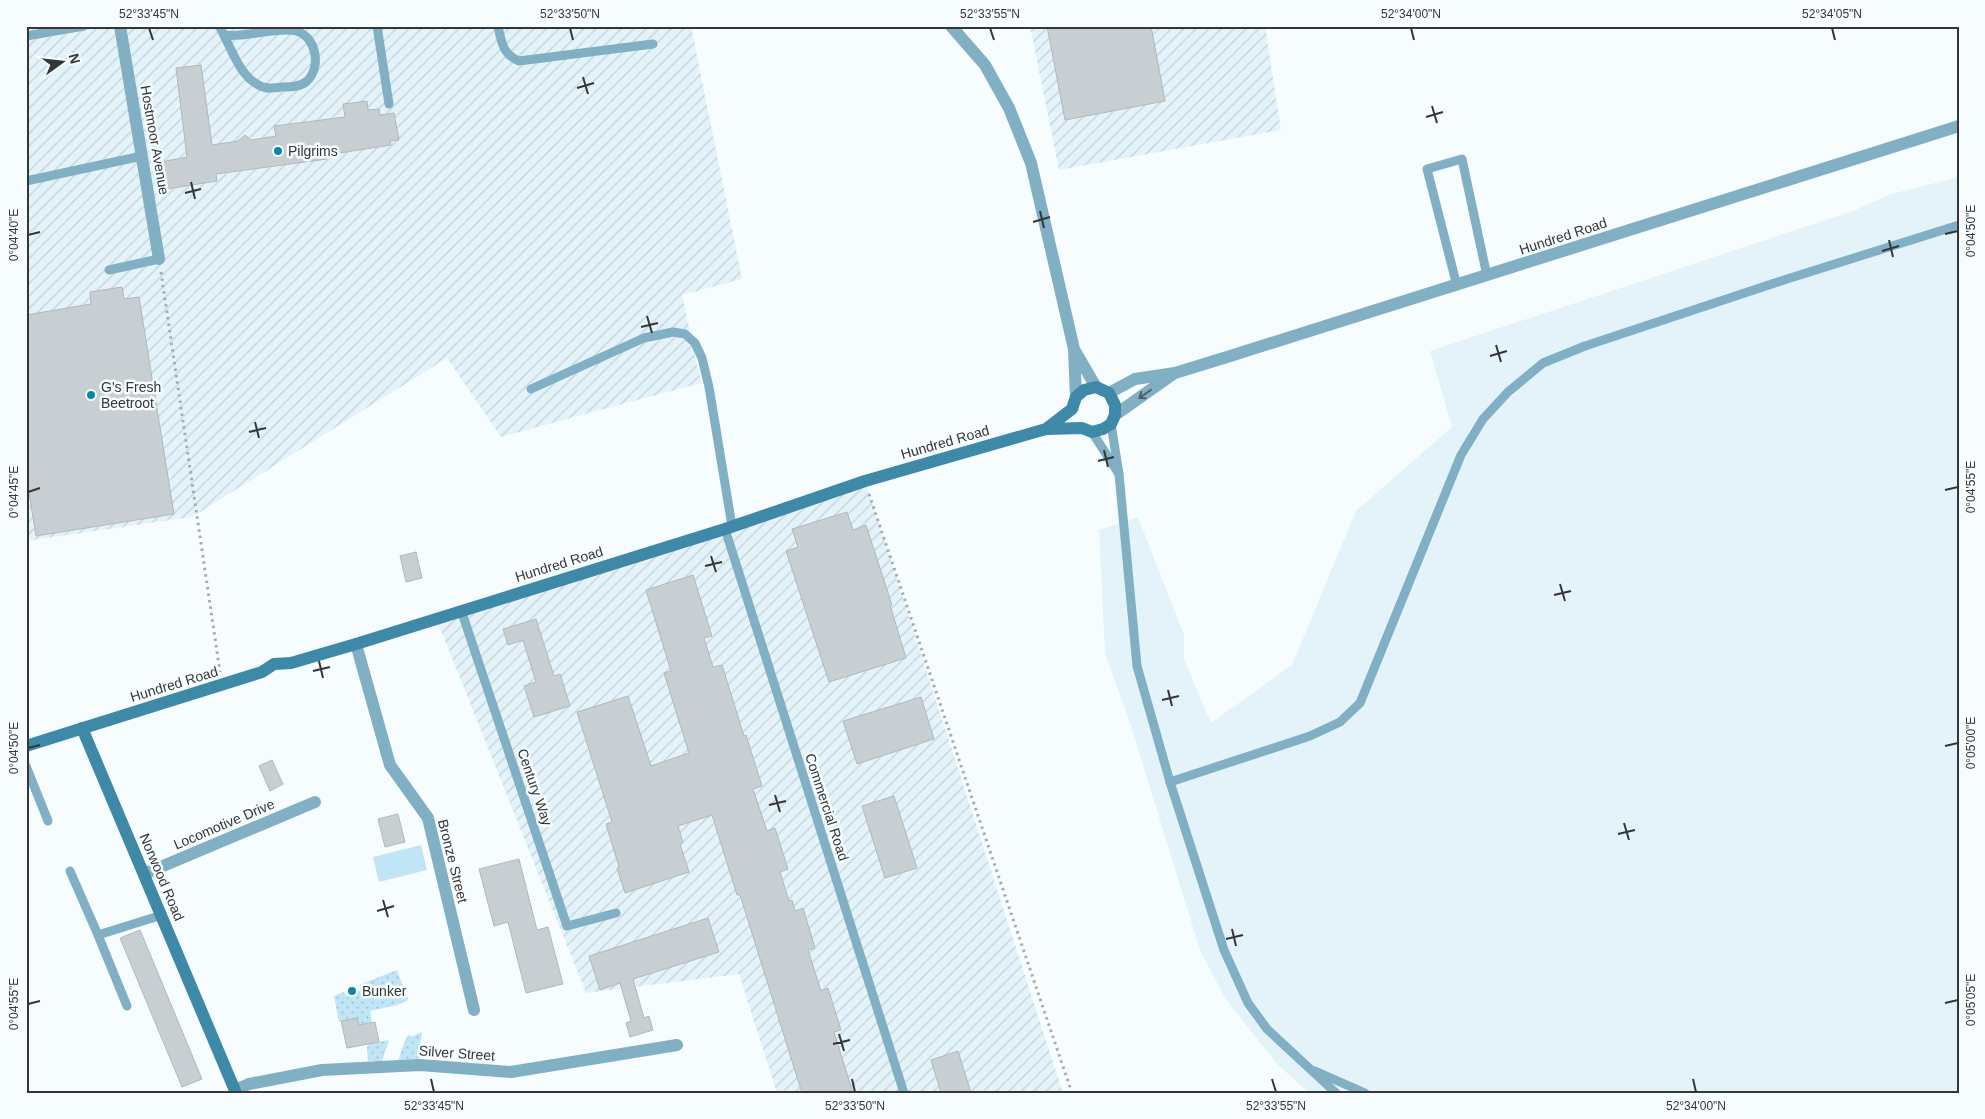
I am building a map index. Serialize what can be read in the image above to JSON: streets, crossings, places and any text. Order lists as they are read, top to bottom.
{
  "streets": {
    "street": [
      "Hostmoor Avenue",
      "Hundred Road",
      "Locomotive Drive",
      "Bronze Street",
      "Norwood Road",
      "Silver Street"
    ],
    "lane": ["Century Way", "Commercial Road"]
  },
  "crossings": [
    ["Hundred Road", "Century Way"],
    ["Hundred Road", "Commercial Road"],
    ["Hundred Road", "Bronze Street"],
    ["Hundred Road", "Norwood Road"],
    ["Locomotive Drive", "Norwood Road"],
    ["Norwood Road", "Silver Street"]
  ],
  "places": ["Pilgrims", "G's Fresh Beetroot", "Bunker"],
  "north": "right",
  "coordinates": [
    "52°33'45\"N",
    "52°33'50\"N",
    "52°33'55\"N",
    "52°34'00\"N",
    "52°34'05\"N",
    "0°04'50\"E",
    "0°04'40\"E",
    "0°04'55\"E",
    "0°04'45\"E",
    "0°05'00\"E",
    "0°05'05\"E"
  ]
}
